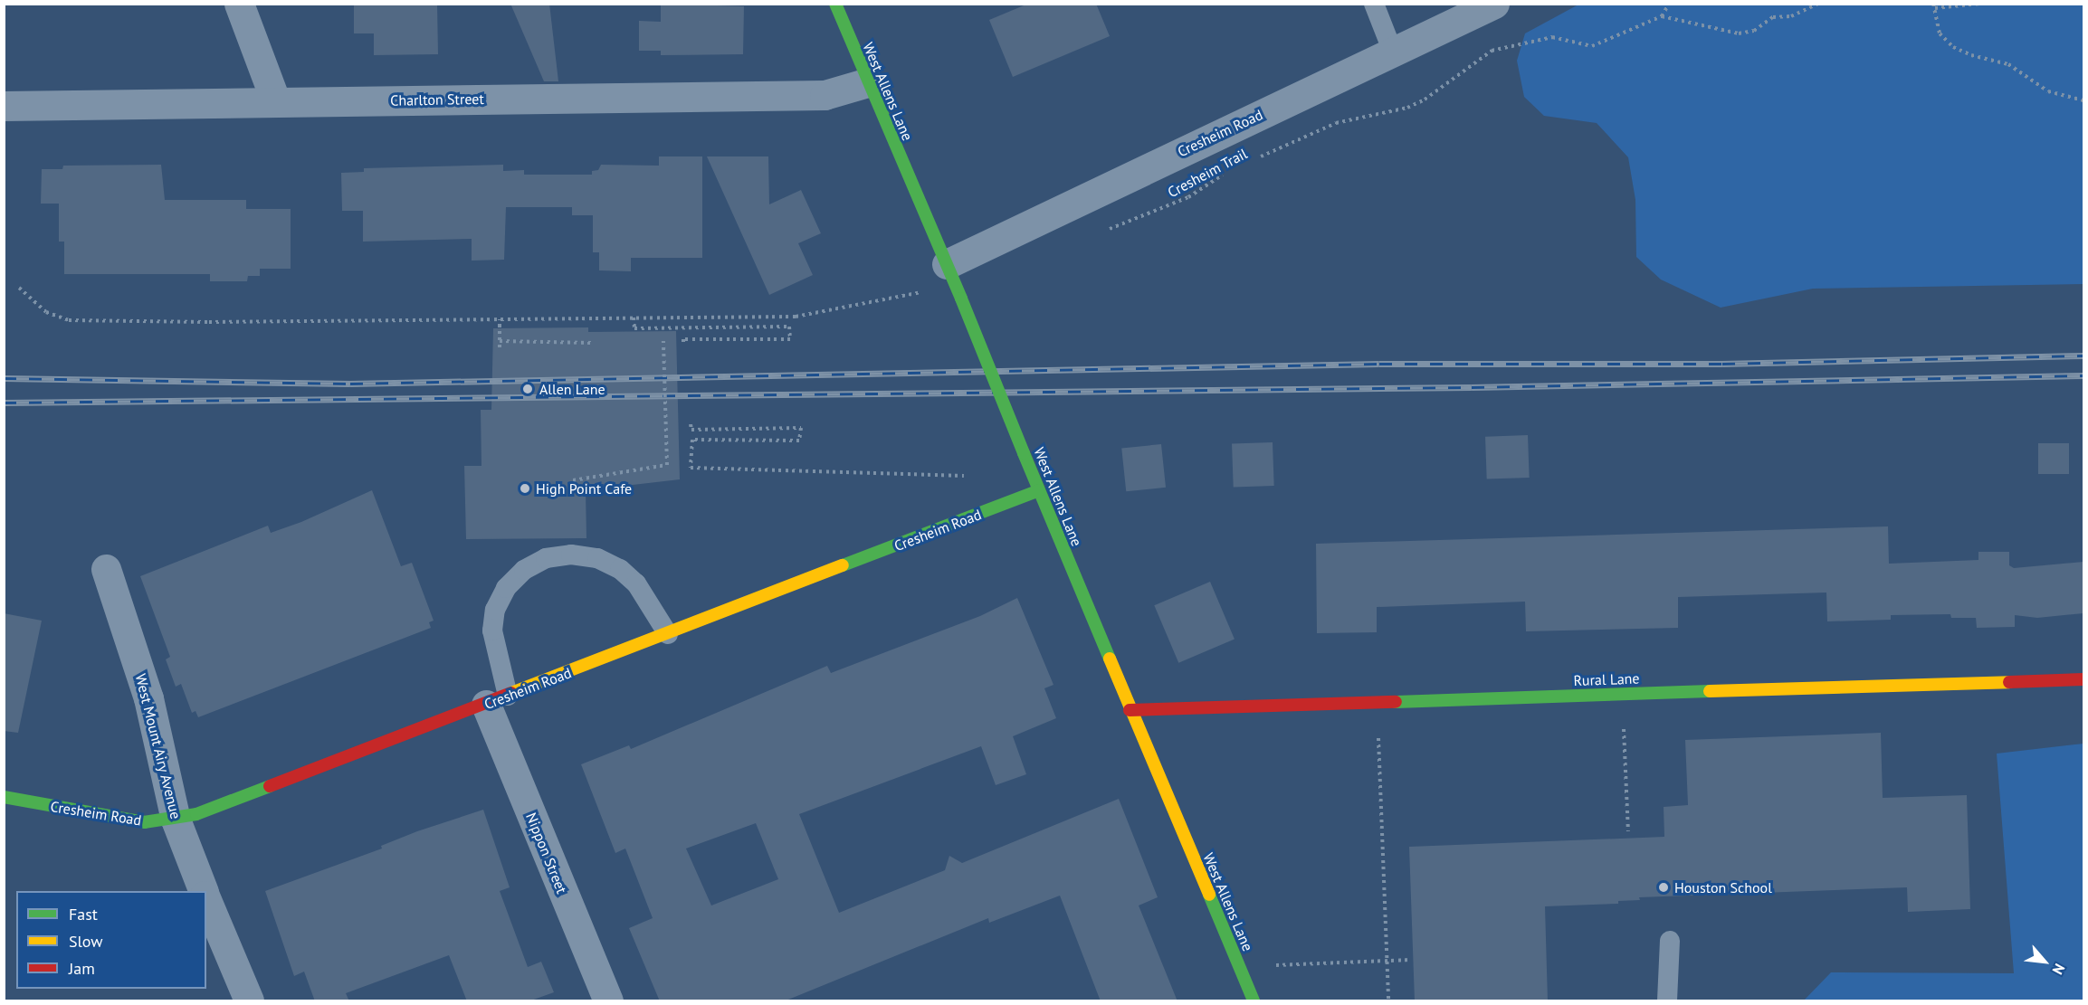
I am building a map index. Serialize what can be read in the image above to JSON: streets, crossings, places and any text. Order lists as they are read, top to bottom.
{
  "streets": {
    "street": [
      "West Allens Lane",
      "Charlton Street",
      "Cresheim Road",
      "Rural Lane",
      "West Mount Airy Avenue",
      "Nippon Street"
    ],
    "path": ["Cresheim Trail"]
  },
  "crossings": [
    ["West Allens Lane", "Charlton Street"],
    ["West Allens Lane", "Cresheim Road"],
    ["West Allens Lane", "Rural Lane"],
    ["Cresheim Road", "West Mount Airy Avenue"],
    ["Cresheim Road", "Nippon Street"]
  ],
  "places": ["Allen Lane", "High Point Cafe", "Houston School"],
  "legend": ["Fast", "Slow", "Jam"],
  "north": "bottom right"
}
